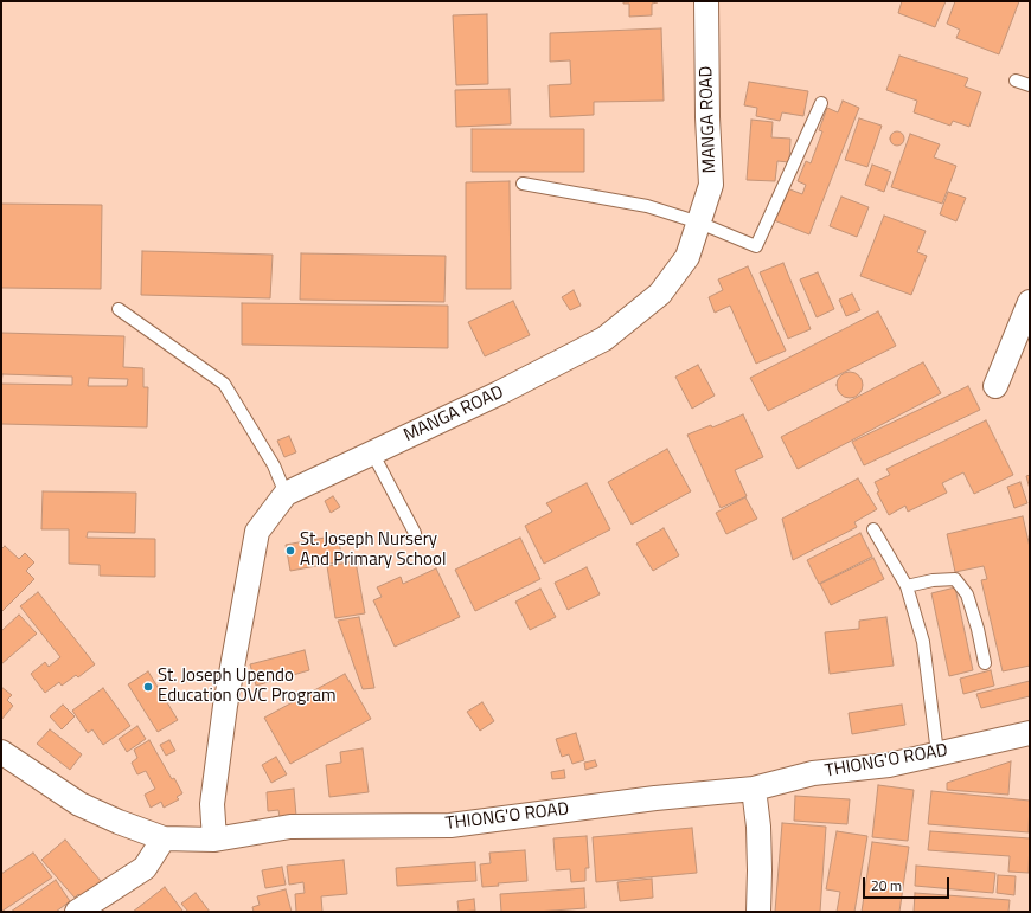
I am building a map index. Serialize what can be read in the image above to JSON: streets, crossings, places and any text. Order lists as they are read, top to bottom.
{
  "streets": {
    "street": ["MANGA ROAD", "THIONG'O ROAD"]
  },
  "crossings": [
    ["MANGA ROAD", "THIONG'O ROAD"]
  ],
  "places": ["St. Joseph Nursery And Primary School", "St. Joseph Upendo Education OVC Program"],
  "scale_bar": "20 m"
}
